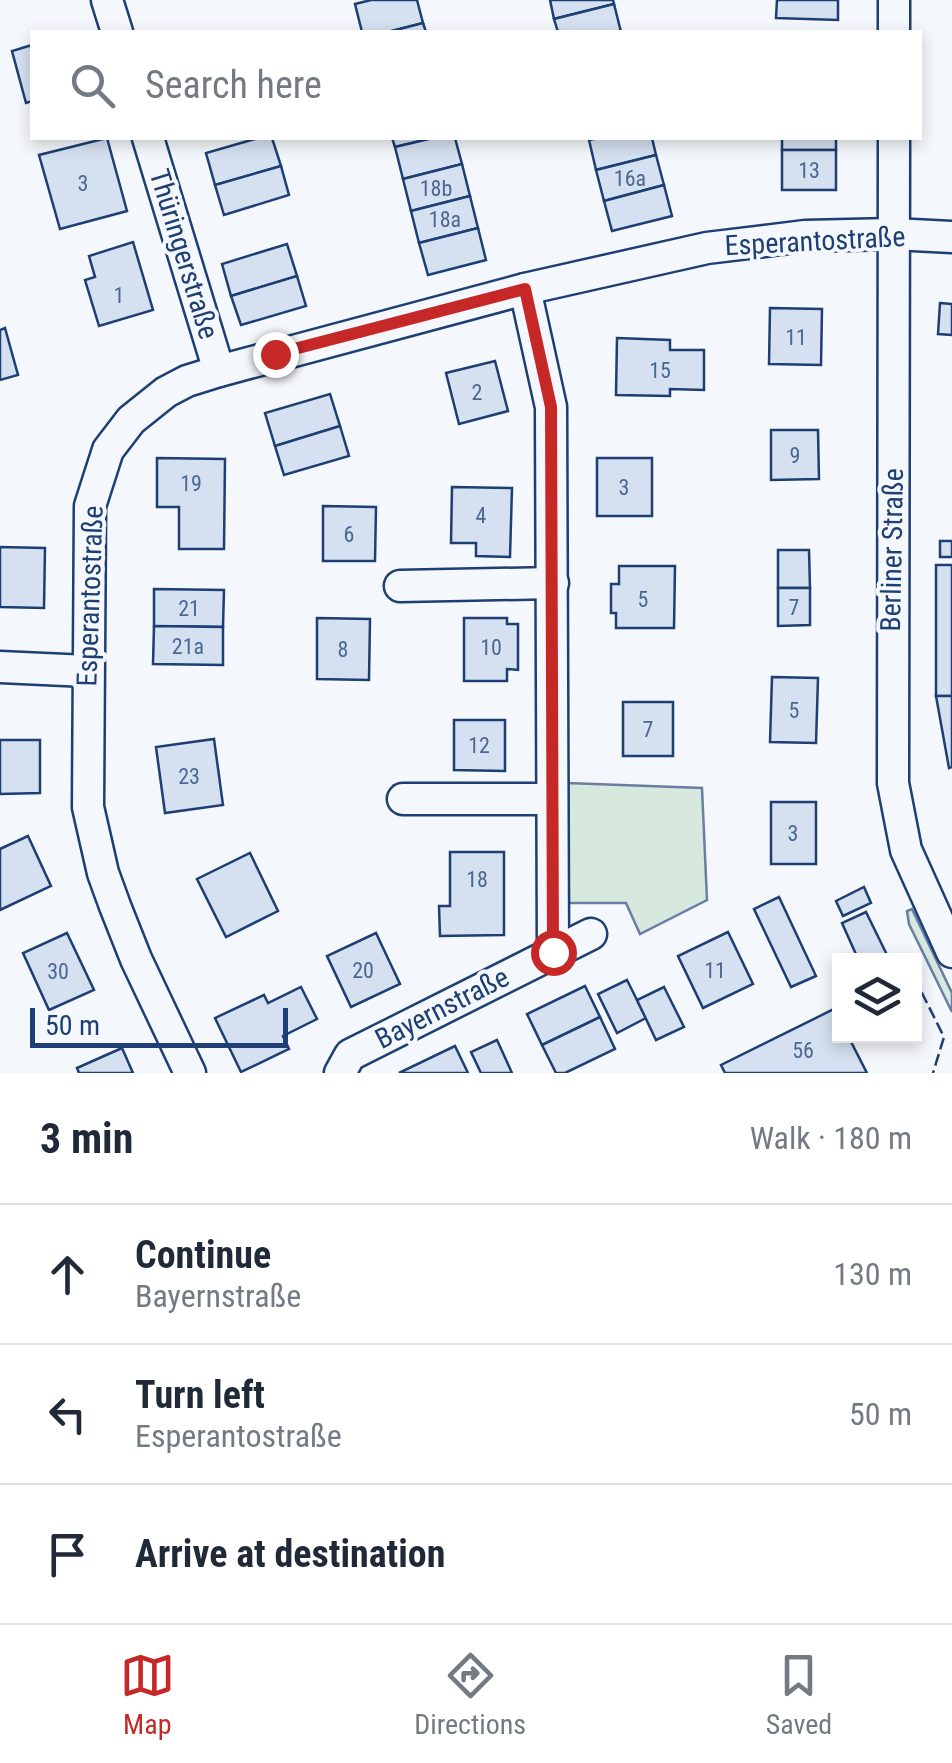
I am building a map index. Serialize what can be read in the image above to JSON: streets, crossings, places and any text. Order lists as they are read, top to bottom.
{
  "streets": {
    "street": [
      "Esperantostraße",
      "Thüringerstraße",
      "Berliner Straße",
      "Bayernstraße"
    ]
  },
  "crossings": [
    ["Esperantostraße", "Thüringerstraße"],
    ["Esperantostraße", "Berliner Straße"]
  ],
  "house_numbers": [
    "13",
    "16a",
    "3",
    "18b",
    "18a",
    "1",
    "11",
    "15",
    "2",
    "9",
    "19",
    "3",
    "4",
    "6",
    "5",
    "7",
    "21",
    "21a",
    "10",
    "8",
    "5",
    "7",
    "12",
    "23",
    "3",
    "18",
    "20",
    "11",
    "30",
    "56"
  ],
  "scale_bar": "50 m",
  "page": {
    "search": "Search here",
    "scale": "50 m",
    "heading": ["3 min", "Walk · 180 m"],
    "list": [
      ["Continue", "Bayernstraße", "130 m"],
      ["Turn left", "Esperantostraße", "50 m"],
      "Arrive at destination"
    ],
    "nav": ["Map", "Directions", "Saved"]
  }
}
